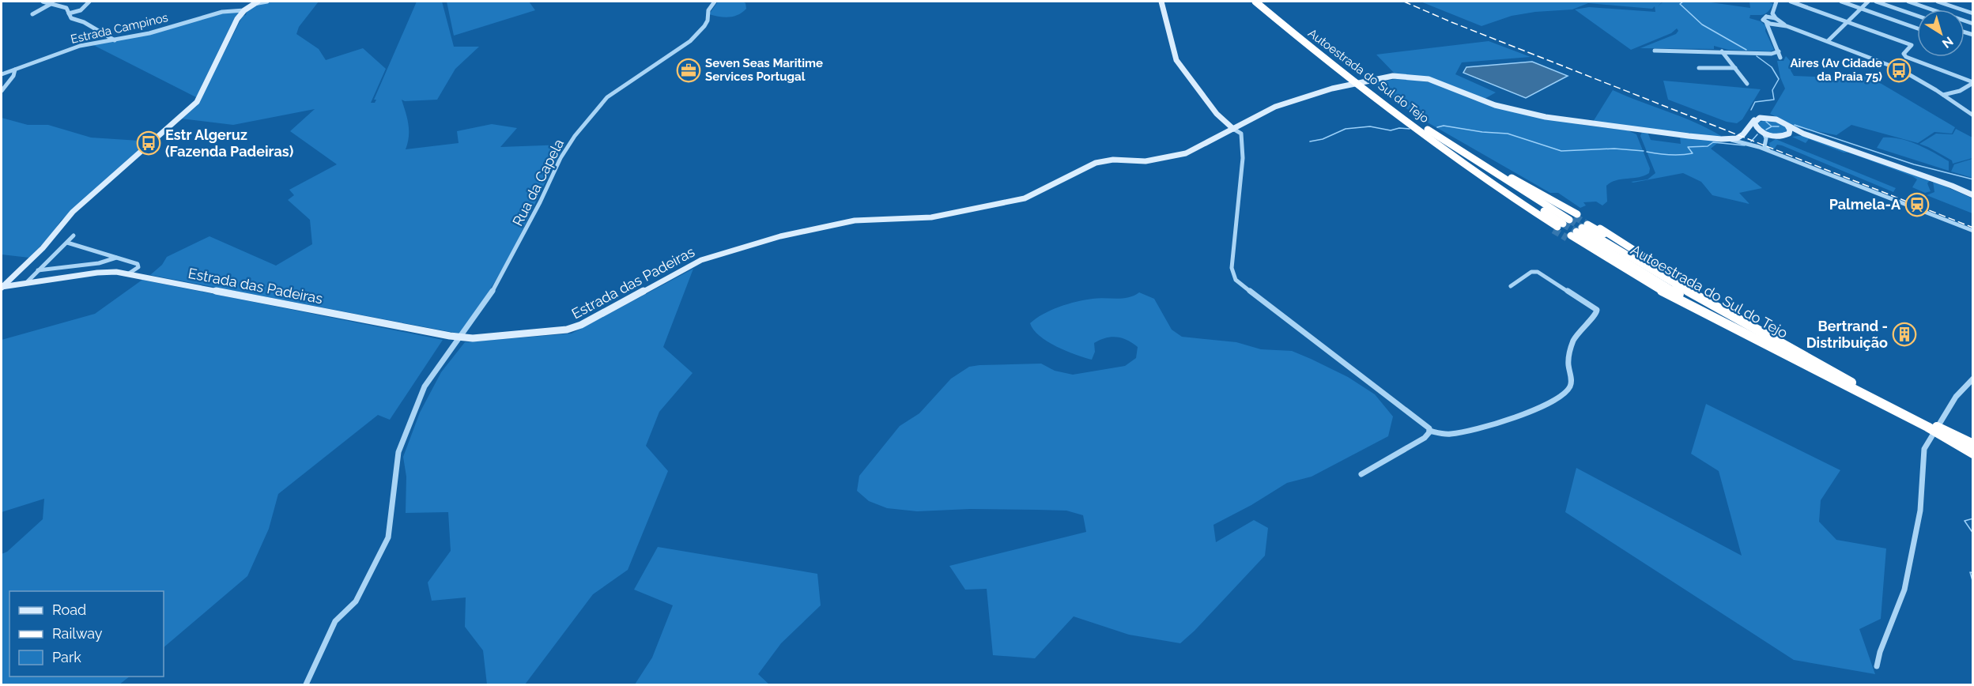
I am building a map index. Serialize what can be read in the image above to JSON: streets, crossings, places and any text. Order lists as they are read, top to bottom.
{
  "streets": {
    "highway": ["Autoestrada do Sul do Tejo"],
    "street": ["Estrada Campinos", "Rua da Capela", "Estrada das Padeiras"]
  },
  "crossings": [
    ["Rua da Capela", "Estrada das Padeiras"]
  ],
  "places": {
    "office": ["Seven Seas Maritime Services Portugal"],
    "bus stop": ["Aires (Av Cidade da Praia 75)", "Estr Algeruz (Fazenda Padeiras)"],
    "station": ["Palmela-A"],
    "building": ["Bertrand - Distribuição"]
  },
  "legend": ["Road", "Railway", "Park"],
  "north": "bottom right"
}
